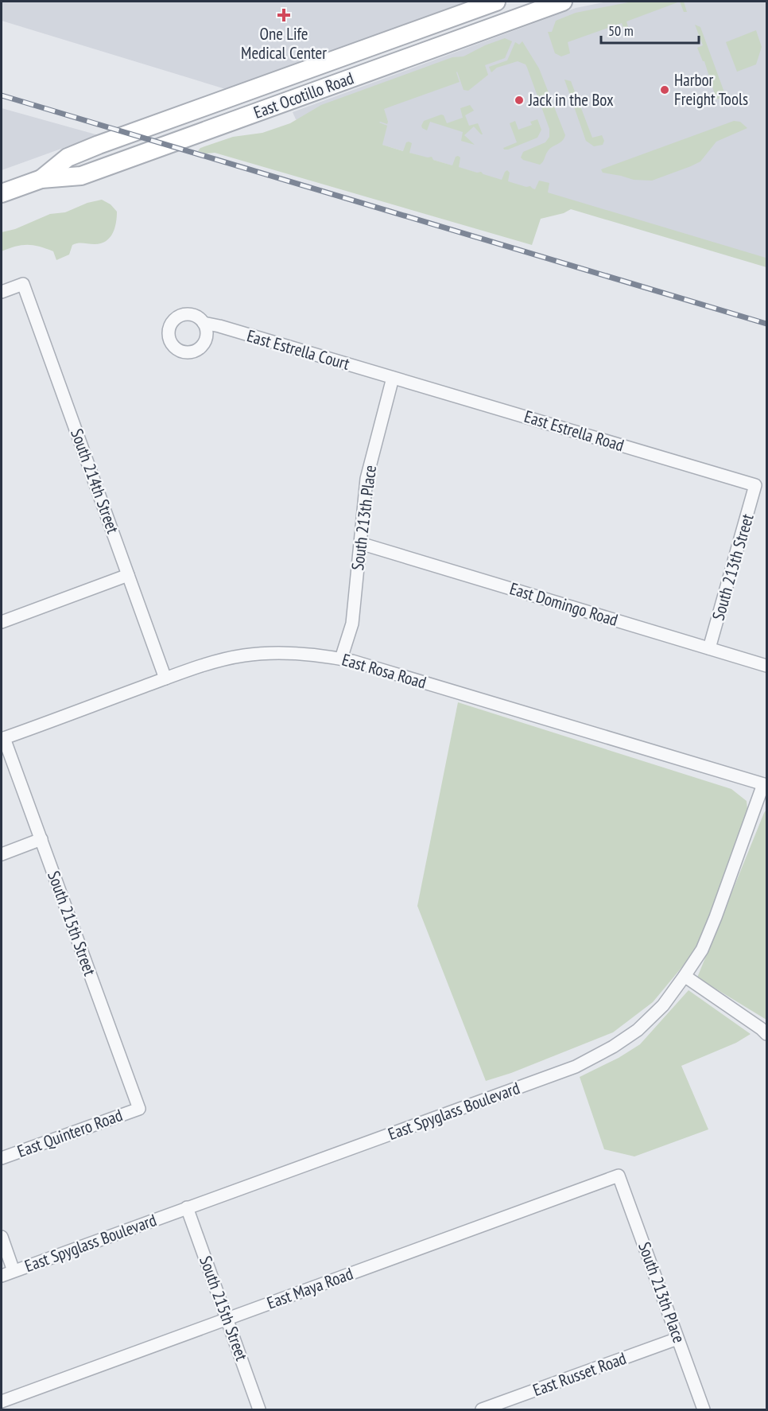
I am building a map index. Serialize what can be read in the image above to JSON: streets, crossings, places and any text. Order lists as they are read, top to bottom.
{
  "streets": {
    "main road": ["East Ocotillo Road"],
    "street": [
      "East Estrella Court",
      "East Estrella Road",
      "South 214th Street",
      "South 213th Place",
      "South 213th Street",
      "East Domingo Road",
      "East Rosa Road",
      "South 215th Street",
      "East Spyglass Boulevard",
      "East Quintero Road",
      "East Maya Road",
      "East Russet Road"
    ]
  },
  "crossings": [
    ["East Estrella Court", "East Estrella Road"],
    ["East Estrella Court", "South 213th Place"],
    ["East Estrella Road", "South 213th Place"],
    ["East Estrella Road", "South 213th Street"],
    ["South 214th Street", "East Rosa Road"],
    ["South 213th Place", "East Domingo Road"],
    ["South 213th Place", "East Rosa Road"],
    ["South 213th Place", "East Maya Road"],
    ["South 213th Place", "East Russet Road"],
    ["South 213th Street", "East Domingo Road"],
    ["East Rosa Road", "South 215th Street"],
    ["East Rosa Road", "East Spyglass Boulevard"],
    ["South 215th Street", "East Spyglass Boulevard"],
    ["South 215th Street", "East Quintero Road"],
    ["South 215th Street", "East Maya Road"]
  ],
  "places": {
    "health": ["One Life Medical Center"],
    "other": ["Harbor Freight Tools", "Jack in the Box"]
  },
  "scale_bar": "50 m"
}
